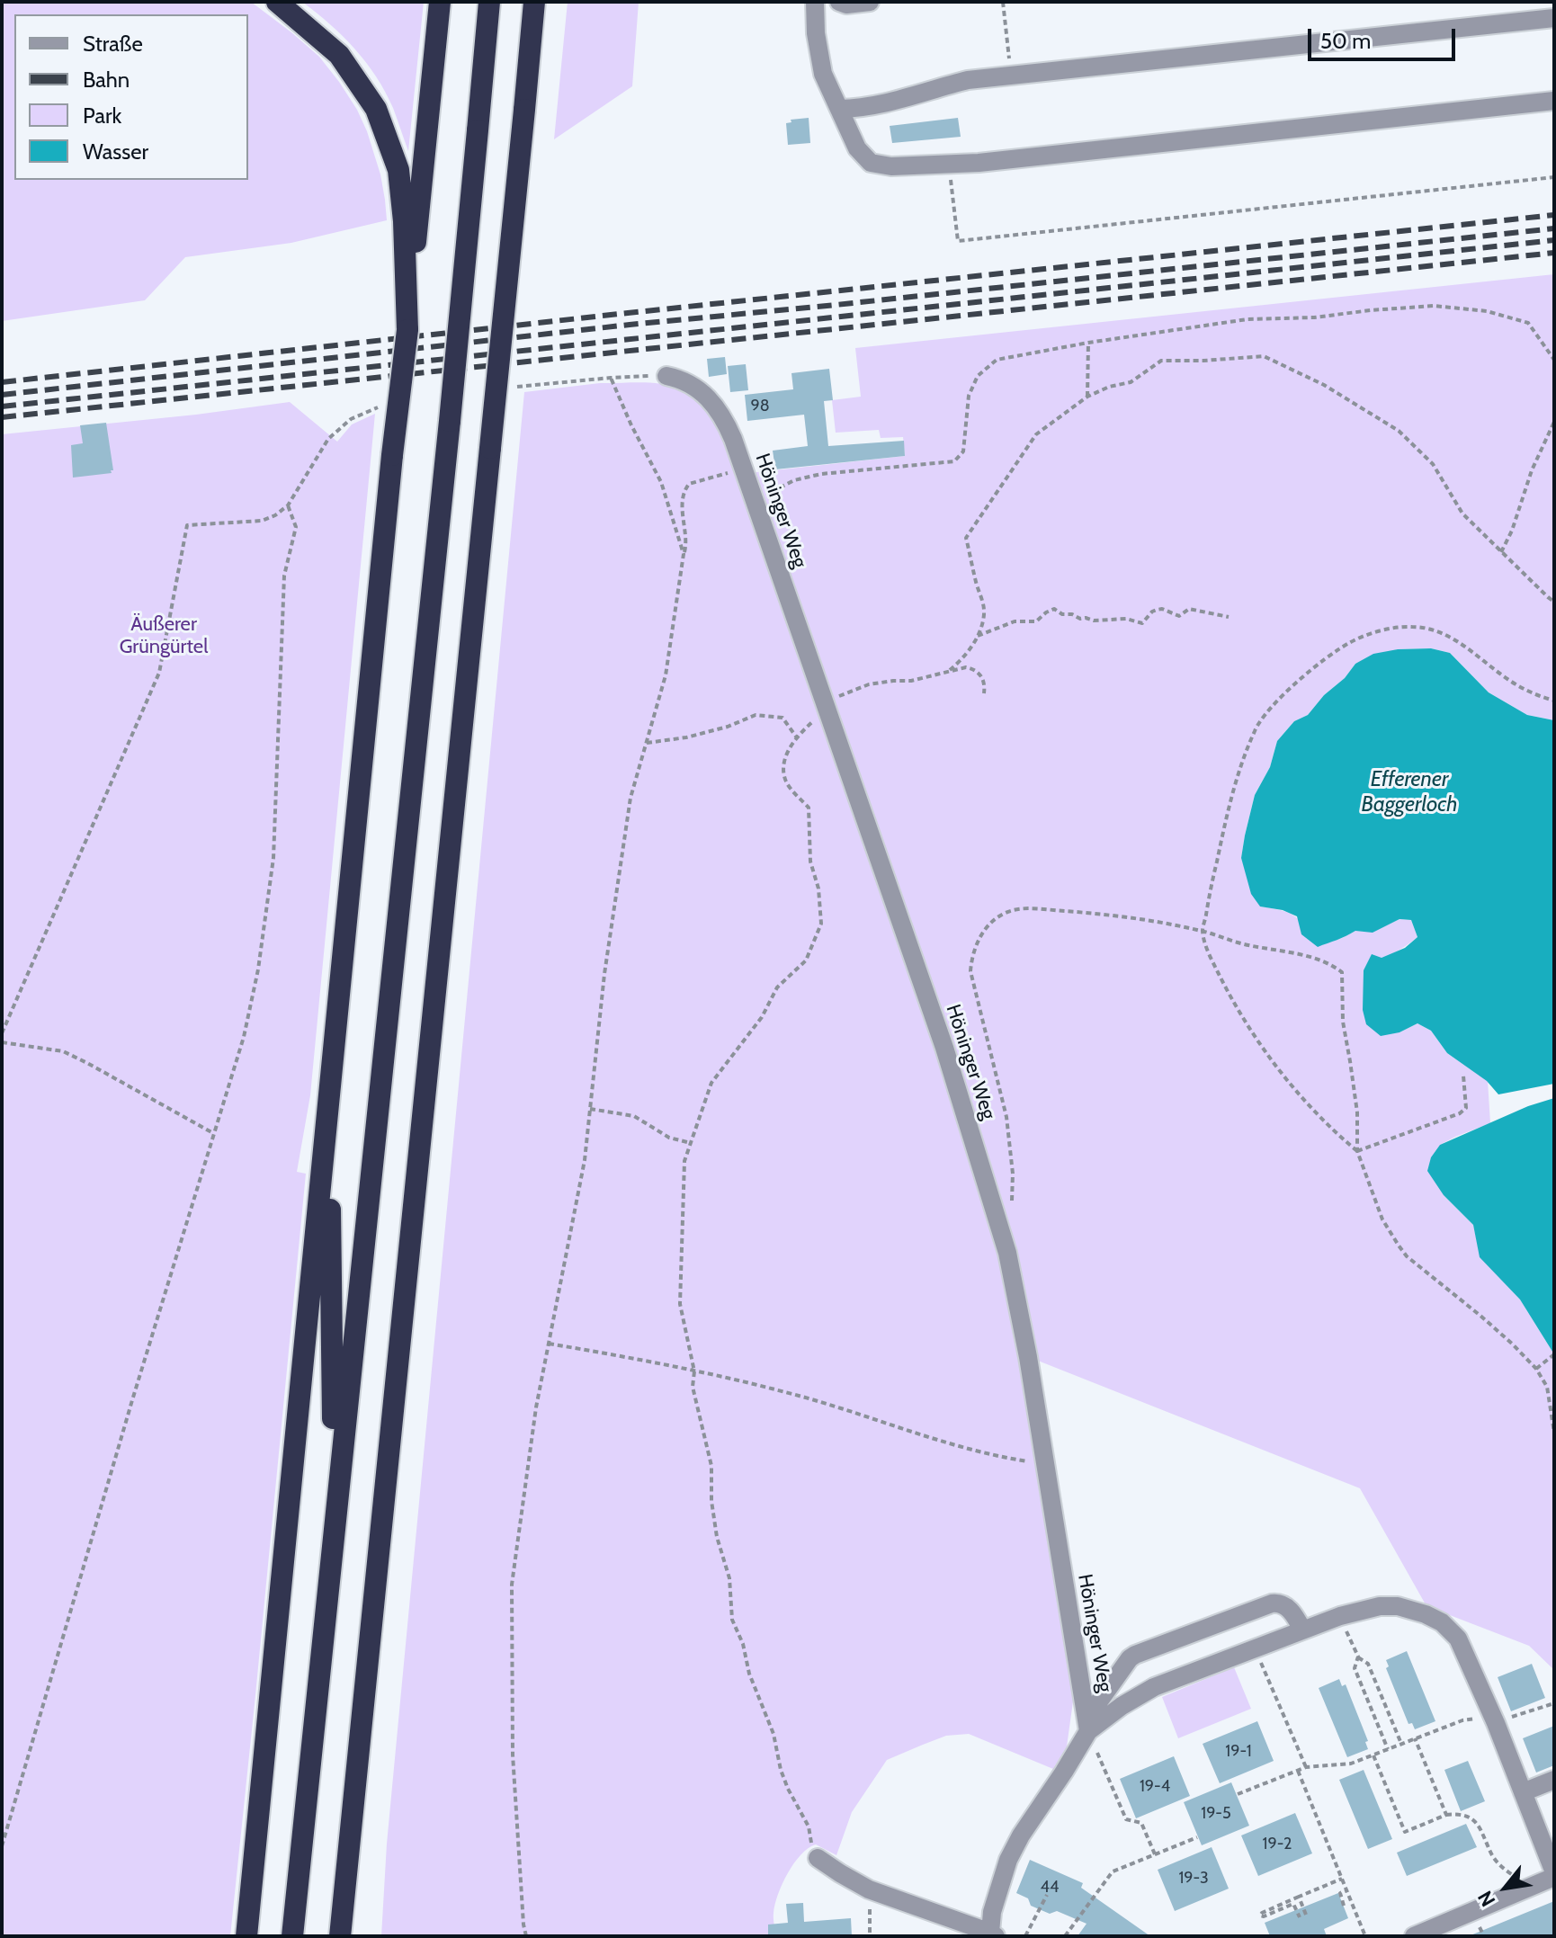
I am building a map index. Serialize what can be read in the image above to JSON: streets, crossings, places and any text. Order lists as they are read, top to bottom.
{
  "streets": {
    "street": ["Höninger Weg"]
  },
  "water": ["Efferener Baggerloch"],
  "parks": ["Äußerer Grüngürtel"],
  "house_numbers": [
    "98",
    "19-1",
    "19-4",
    "19-5",
    "19-2",
    "19-3",
    "44"
  ],
  "legend": [
    "Straße",
    "Bahn",
    "Park",
    "Wasser"
  ],
  "scale_bar": "50 m",
  "north": "bottom left"
}
